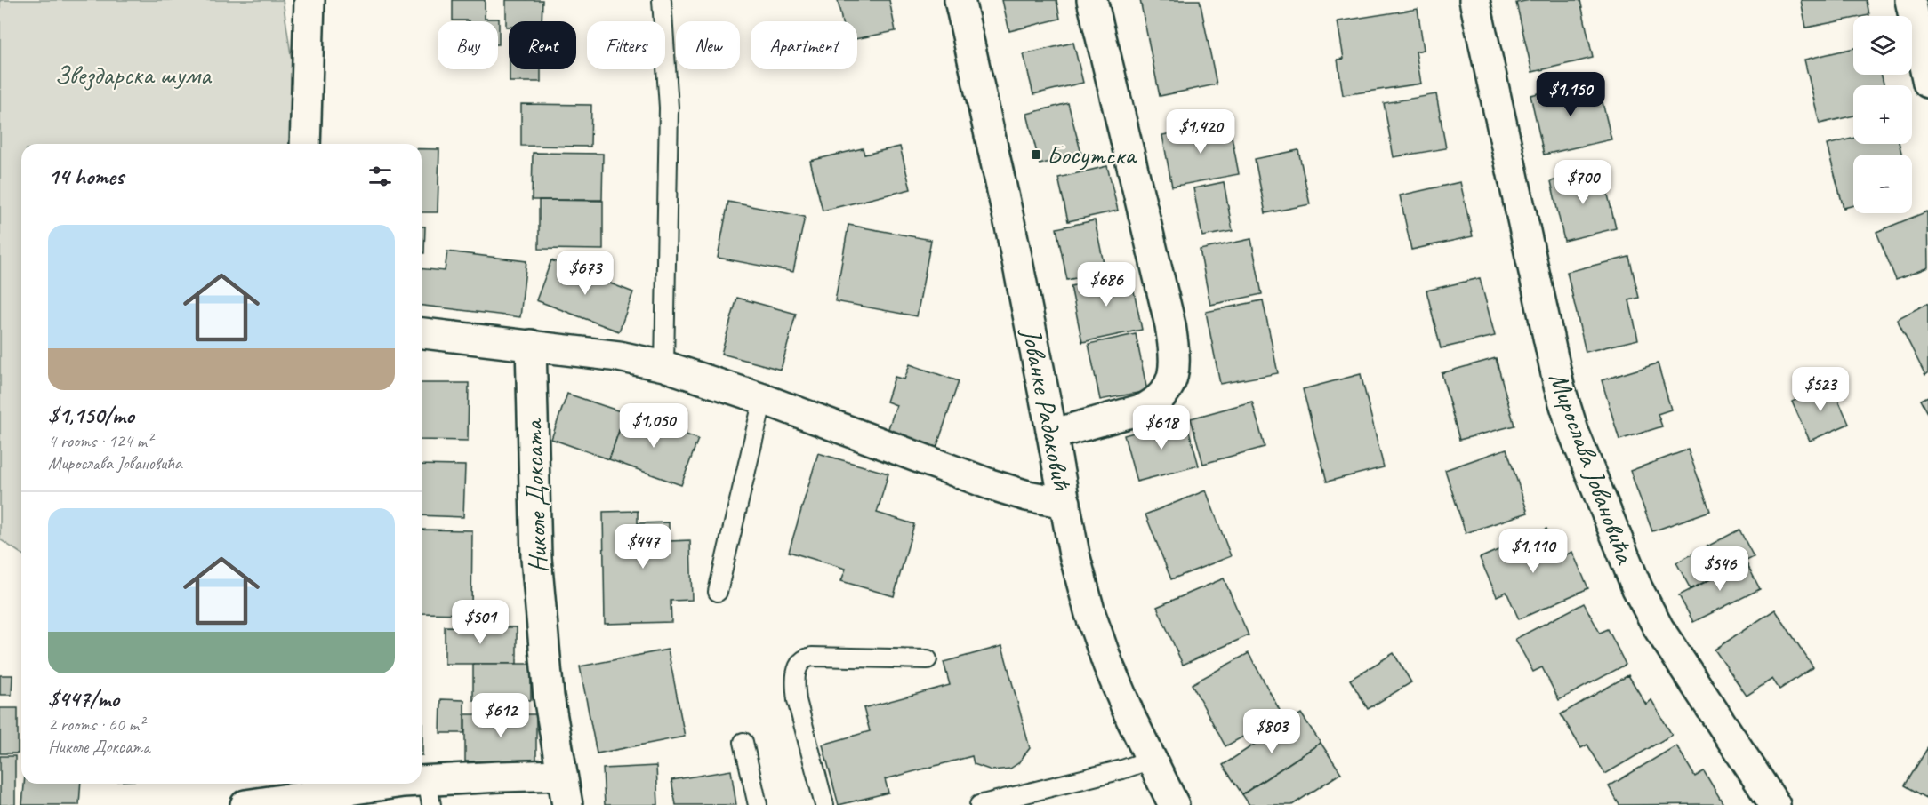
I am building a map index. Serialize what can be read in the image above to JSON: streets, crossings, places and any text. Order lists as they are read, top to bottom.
{
  "streets": {
    "street": ["Јованке Радаковић", "Мирослава Јовановића", "Николе Доксата"]
  },
  "parks": ["Звездарска шума"],
  "places": {
    "transit": ["Босутска"]
  },
  "page": {
    "map_buttons": ["+", "−"],
    "chip": [
      "Buy",
      "Rent",
      "Filters",
      "New",
      "Apartment"
    ],
    "price": [
      "$1,150",
      "$1,420",
      "$700",
      "$673",
      "$686",
      "$523",
      "$1,050",
      "$618",
      "$447",
      "$1,110",
      "$546",
      "$501",
      "$612",
      "$803"
    ],
    "heading": "14 homes",
    "list": [
      {
        "name": "$1,150/mo",
        "note": "4 rooms · 124 m² · Мирослава Јовановића"
      },
      {
        "name": "$447/mo",
        "note": "2 rooms · 60 m² · Николе Доксата"
      }
    ]
  }
}
